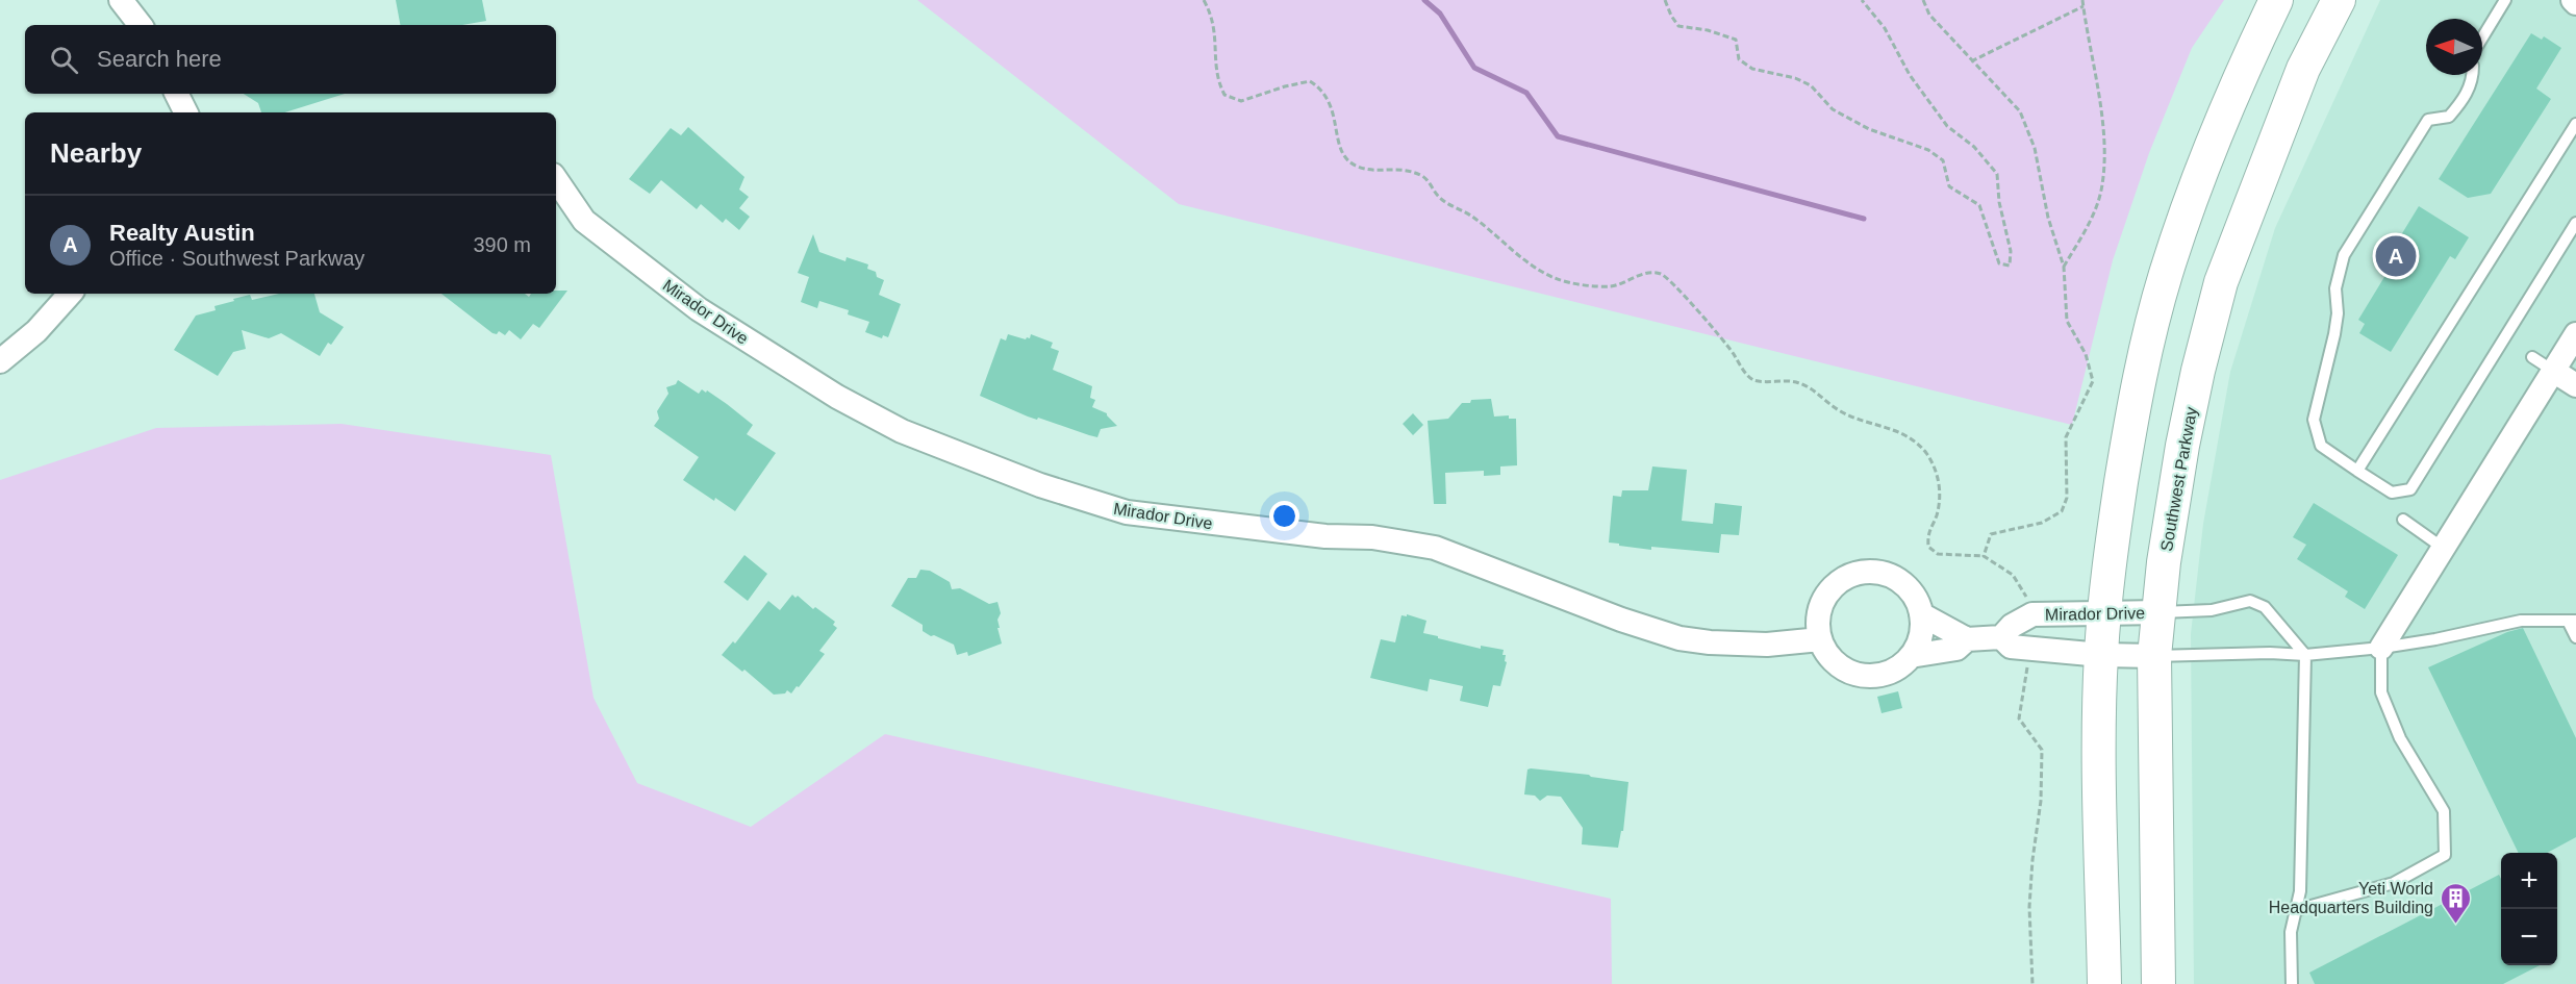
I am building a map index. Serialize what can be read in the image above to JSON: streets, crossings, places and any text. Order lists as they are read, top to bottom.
{
  "streets": {
    "main road": ["Southwest Parkway"],
    "street": ["Mirador Drive"]
  },
  "crossings": [
    ["Mirador Drive", "Southwest Parkway"]
  ],
  "places": {
    "building": ["Yeti World Headquarters Building"]
  },
  "north": "left",
  "page": {
    "search": "Search here",
    "heading": "Nearby",
    "list": [
      {
        "mark": "A",
        "name": "Realty Austin",
        "note": "Office · Southwest Parkway",
        "value": "390 m"
      }
    ],
    "pins": "A",
    "map_buttons": ["+", "−"]
  }
}
